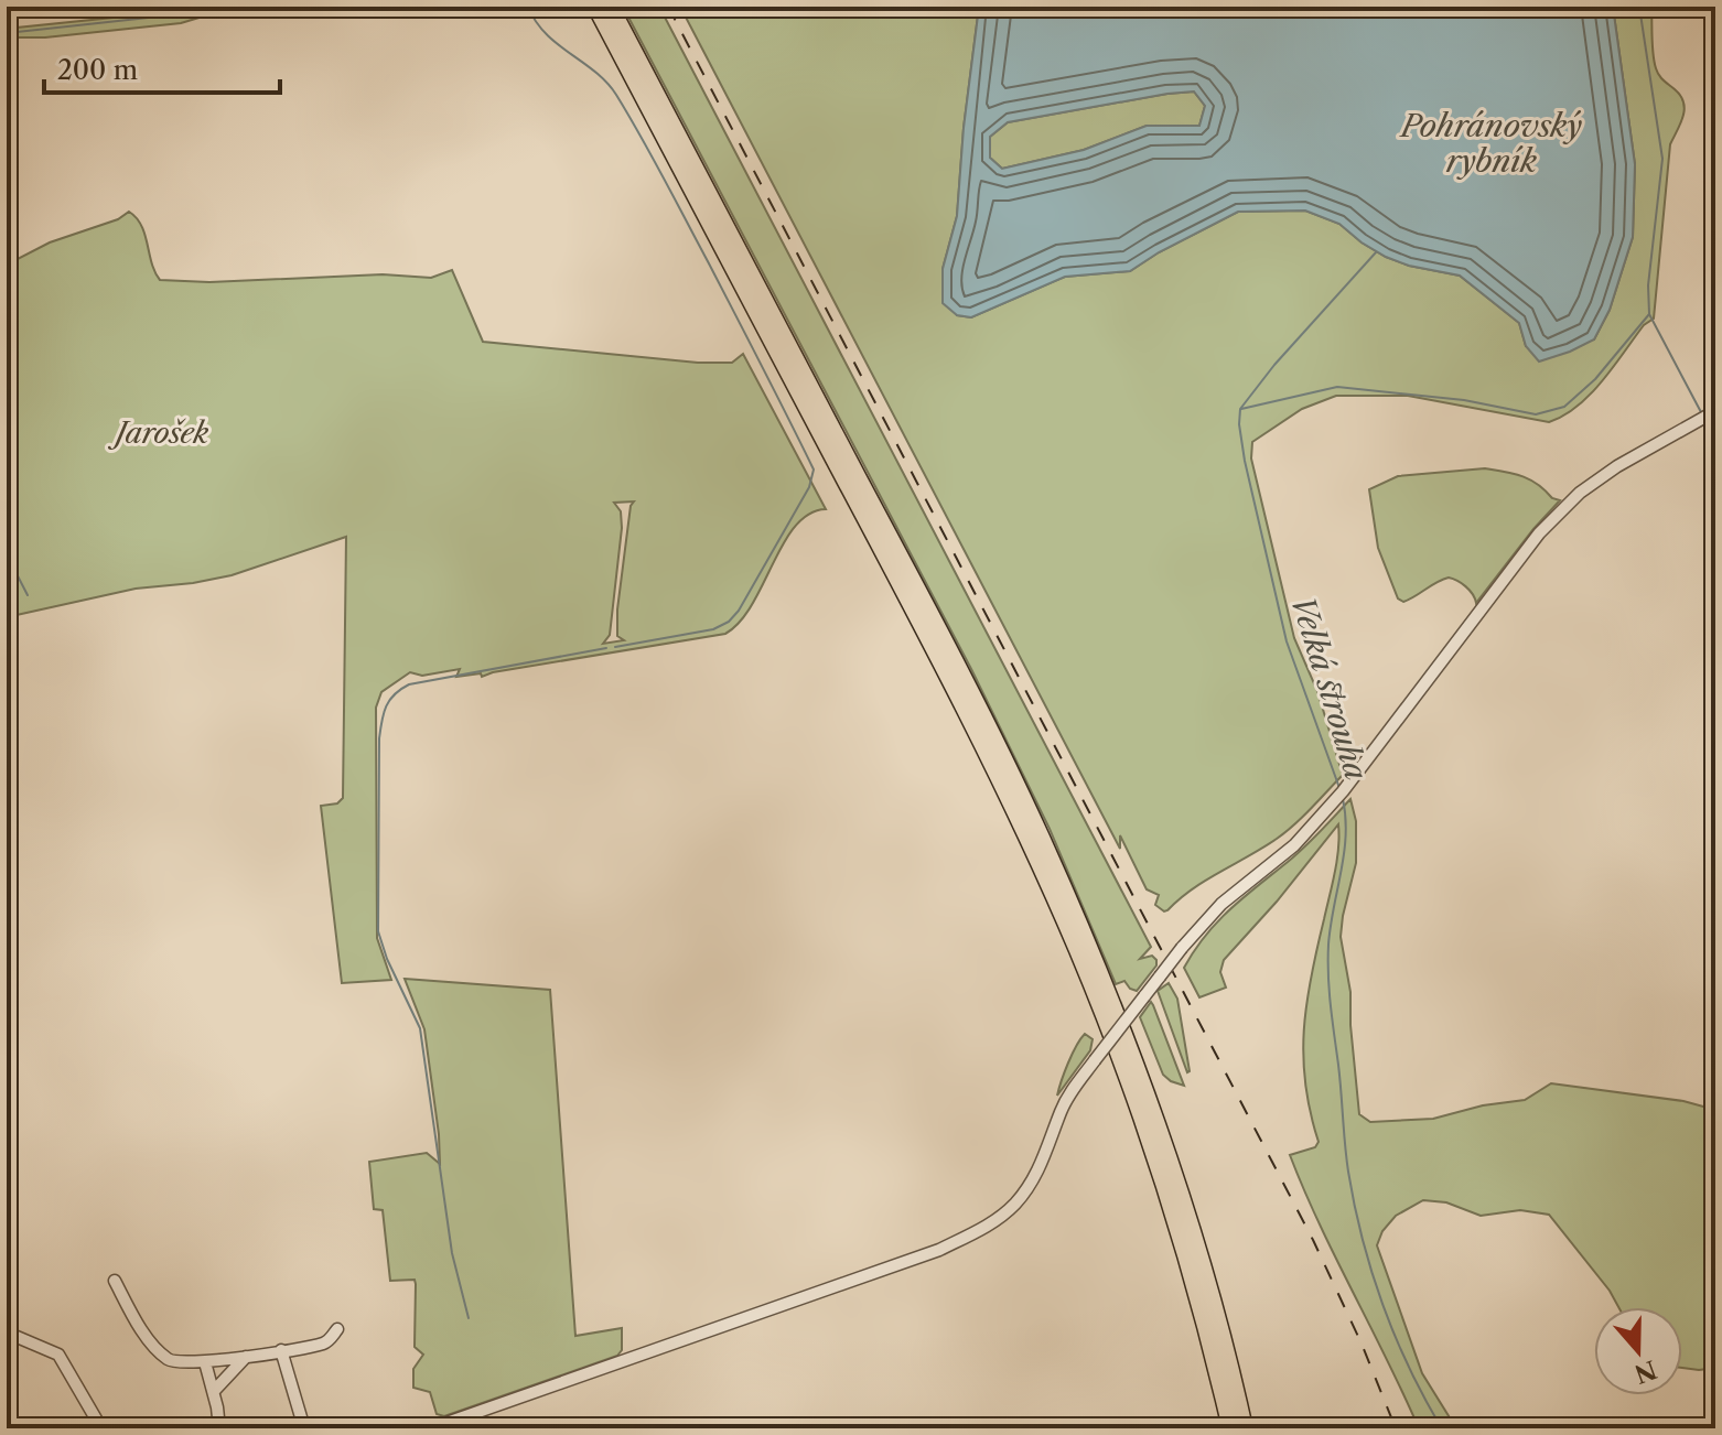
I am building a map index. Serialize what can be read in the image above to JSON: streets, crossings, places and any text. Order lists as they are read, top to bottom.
{
  "water": ["Pohránovský rybník", "Velká strouha"],
  "parks": ["Jarošek"],
  "scale_bar": "200 m",
  "north": "bottom"
}
